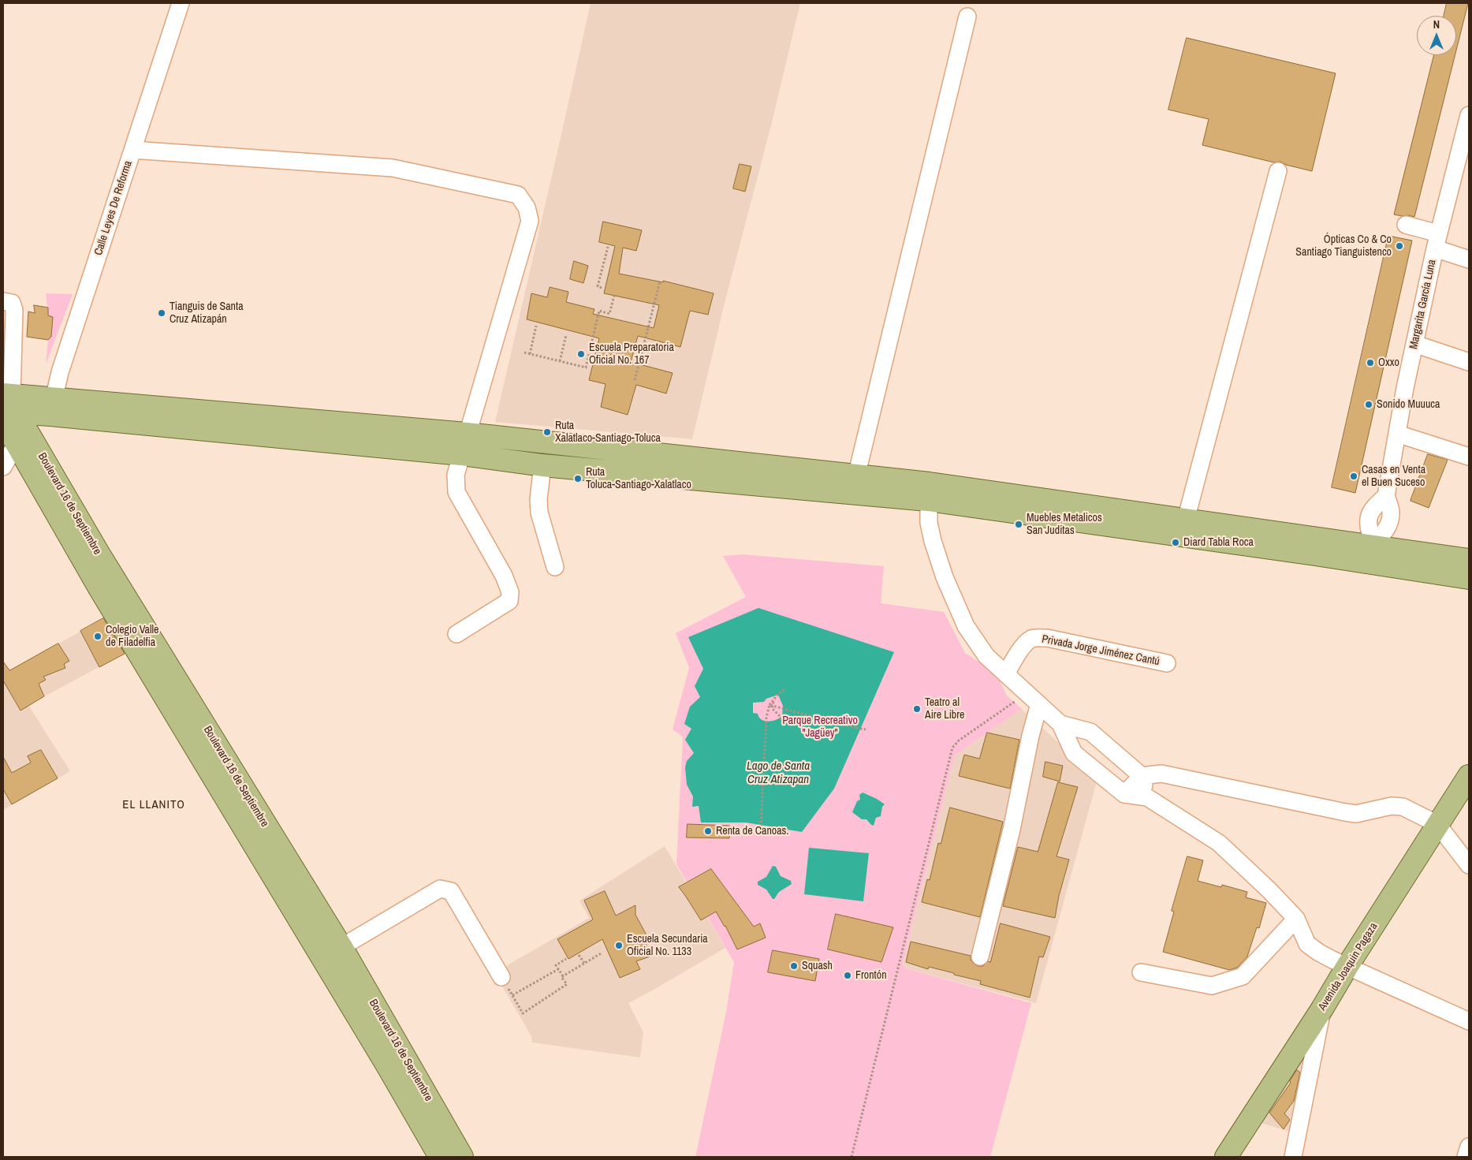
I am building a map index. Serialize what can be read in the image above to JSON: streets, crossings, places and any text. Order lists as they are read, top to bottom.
{
  "streets": {
    "main road": ["Boulevard 16 de Septiembre", "Avenida Joaquin Pagaza"],
    "street": ["Calle Leyes De Reforma", "Margarita García Luna", "Privada Jorge Jiménez Cantú"]
  },
  "districts": ["EL LLANITO"],
  "water": ["Lago de Santa Cruz Atizapan"],
  "parks": ["Parque Recreativo \"Jagüey\""],
  "places": [
    "Ópticas Co & Co Santiago Tianguistenco",
    "Tianguis de Santa Cruz Atizapán",
    "Escuela Preparatoria Oficial No. 167",
    "Oxxo",
    "Sonido Muuuca",
    "Ruta Xalatlaco-Santiago-Toluca",
    "Casas en Venta el Buen Suceso",
    "Ruta Toluca-Santiago-Xalatlaco",
    "Muebles Metalicos San Juditas",
    "Diard Tabla Roca",
    "Colegio Valle de Filadelfia",
    "Teatro al Aire Libre",
    "Renta de Canoas.",
    "Escuela Secundaria Oficial No. 1133",
    "Squash",
    "Frontón"
  ],
  "north": "top"
}
